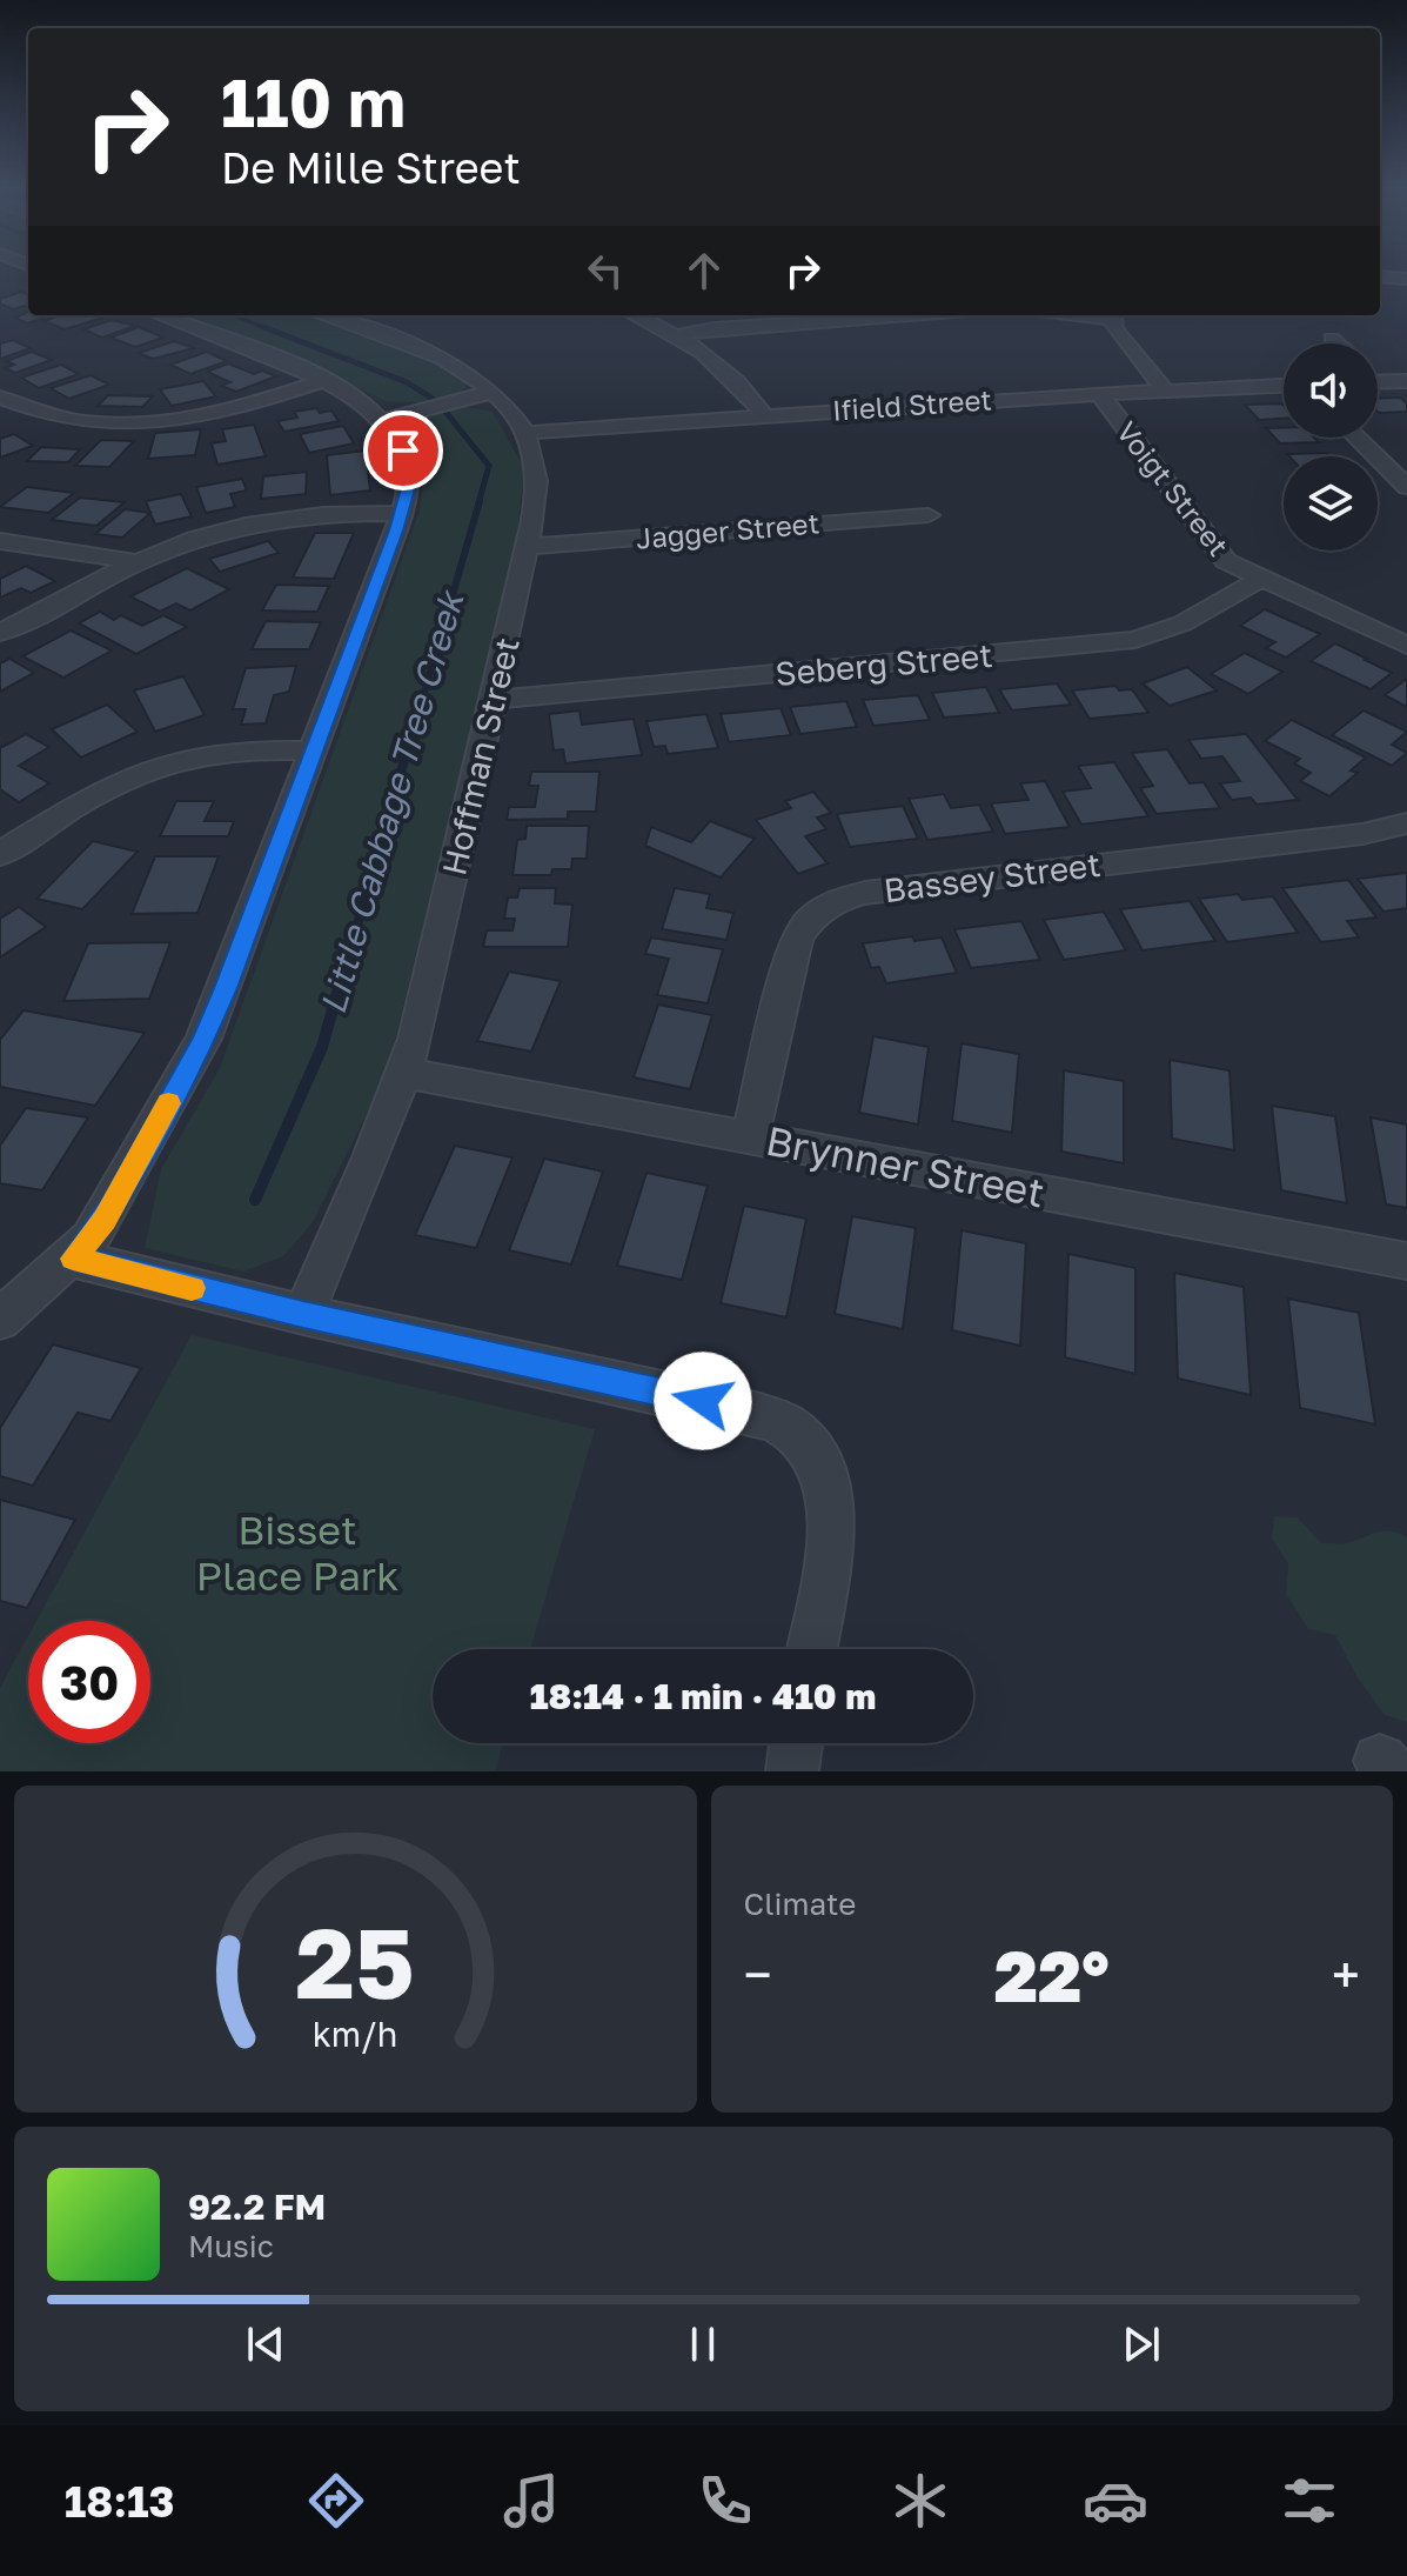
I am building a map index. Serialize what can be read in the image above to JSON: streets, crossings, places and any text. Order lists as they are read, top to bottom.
{
  "streets": {
    "street": [
      "Ifield Street",
      "Voigt Street",
      "Jagger Street",
      "Seberg Street",
      "Hoffman Street",
      "Bassey Street",
      "Brynner Street"
    ]
  },
  "crossings": [
    ["Ifield Street", "Voigt Street"],
    ["Ifield Street", "Hoffman Street"],
    ["Voigt Street", "Seberg Street"],
    ["Jagger Street", "Hoffman Street"],
    ["Seberg Street", "Hoffman Street"],
    ["Hoffman Street", "Brynner Street"],
    ["Bassey Street", "Brynner Street"]
  ],
  "water": ["Little Cabbage Tree Creek"],
  "parks": ["Bisset Place Park"],
  "page": {
    "turn": ["110 m", "De Mille Street"],
    "limit": "30",
    "trip": "18:14 · 1 min · 410 m",
    "tile": "Climate",
    "heat": ["−", "22°", "+"],
    "song": ["92.2 FM", "Music"],
    "tabs": "18:13",
    "gauge": ["25", "km/h"]
  }
}
